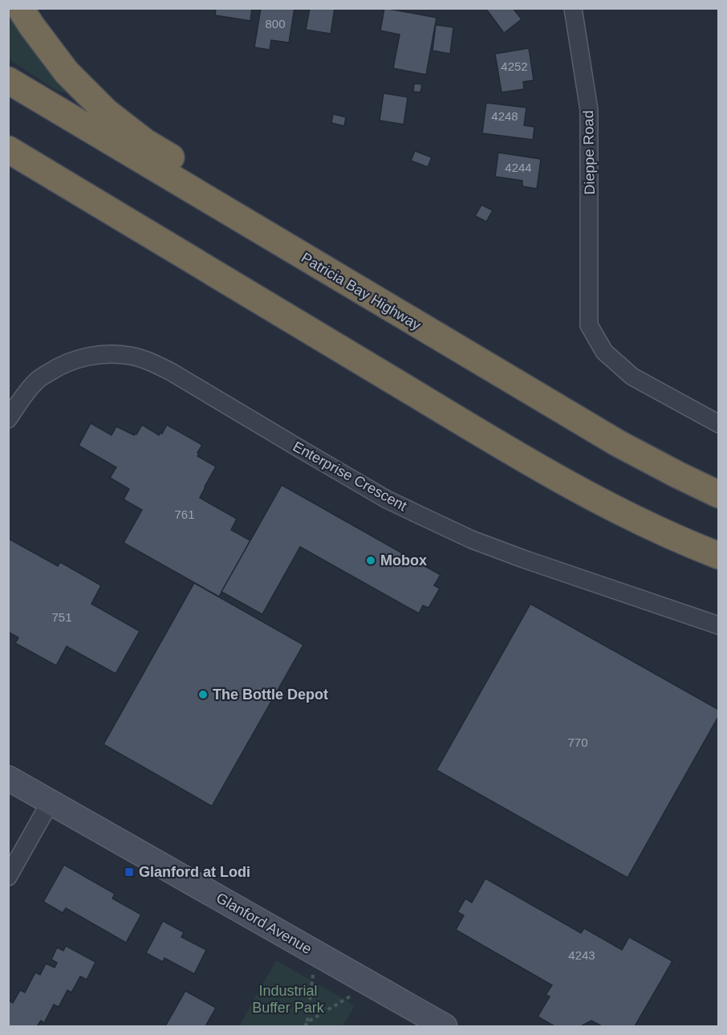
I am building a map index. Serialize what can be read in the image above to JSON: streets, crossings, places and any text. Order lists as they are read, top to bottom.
{
  "streets": {
    "highway": ["Patricia Bay Highway"],
    "main road": ["Glanford Avenue"],
    "street": ["Dieppe Road", "Enterprise Crescent"]
  },
  "parks": ["Industrial Buffer Park"],
  "places": {
    "other": ["Mobox", "The Bottle Depot"],
    "transit": ["Glanford at Lodi"]
  },
  "house_numbers": [
    "800",
    "4252",
    "4248",
    "4244",
    "761",
    "751",
    "770",
    "4243"
  ]
}
